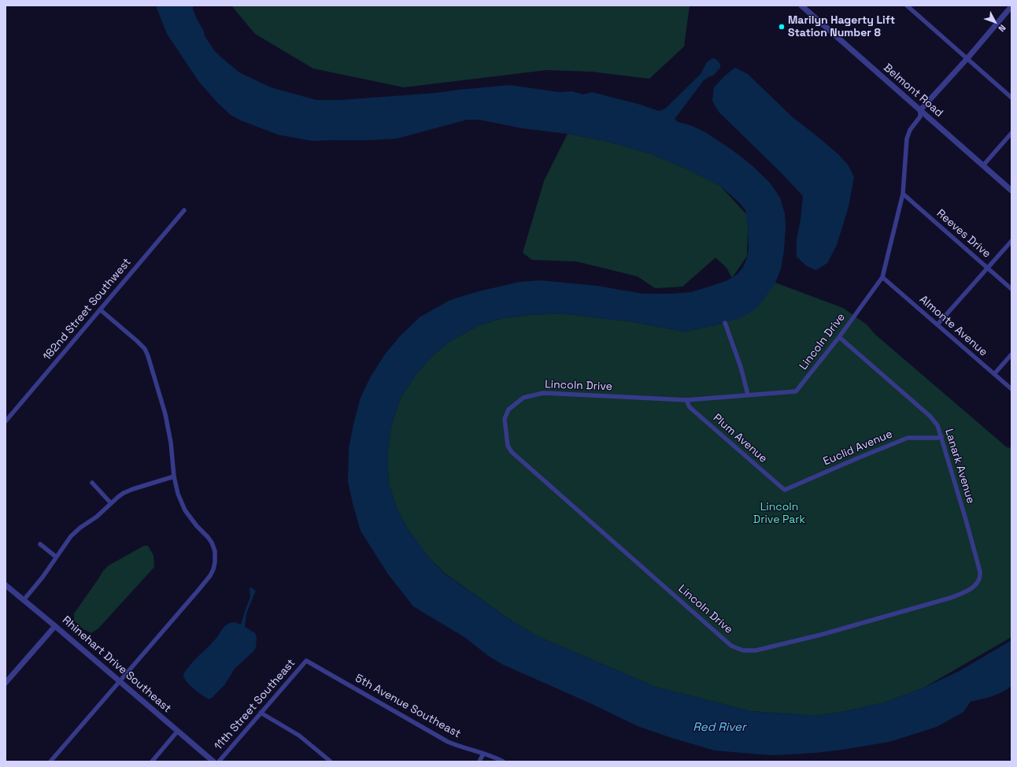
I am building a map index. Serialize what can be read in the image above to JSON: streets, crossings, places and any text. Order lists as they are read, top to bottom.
{
  "streets": {
    "street": [
      "Belmont Road",
      "Reeves Drive",
      "182nd Street Southwest",
      "Almonte Avenue",
      "Lincoln Drive",
      "Plum Avenue",
      "Euclid Avenue",
      "Lanark Avenue",
      "Rhinehart Drive Southeast",
      "11th Street Southeast",
      "5th Avenue Southeast"
    ]
  },
  "crossings": [
    ["Belmont Road", "Lincoln Drive"],
    ["Reeves Drive", "Lincoln Drive"],
    ["Almonte Avenue", "Lincoln Drive"],
    ["Lincoln Drive", "Plum Avenue"],
    ["Lincoln Drive", "Lanark Avenue"],
    ["Plum Avenue", "Euclid Avenue"],
    ["Euclid Avenue", "Lanark Avenue"],
    ["11th Street Southeast", "5th Avenue Southeast"]
  ],
  "water": ["Red River"],
  "parks": ["Lincoln Drive Park"],
  "places": ["Marilyn Hagerty Lift Station Number 8"],
  "north": "bottom right"
}
